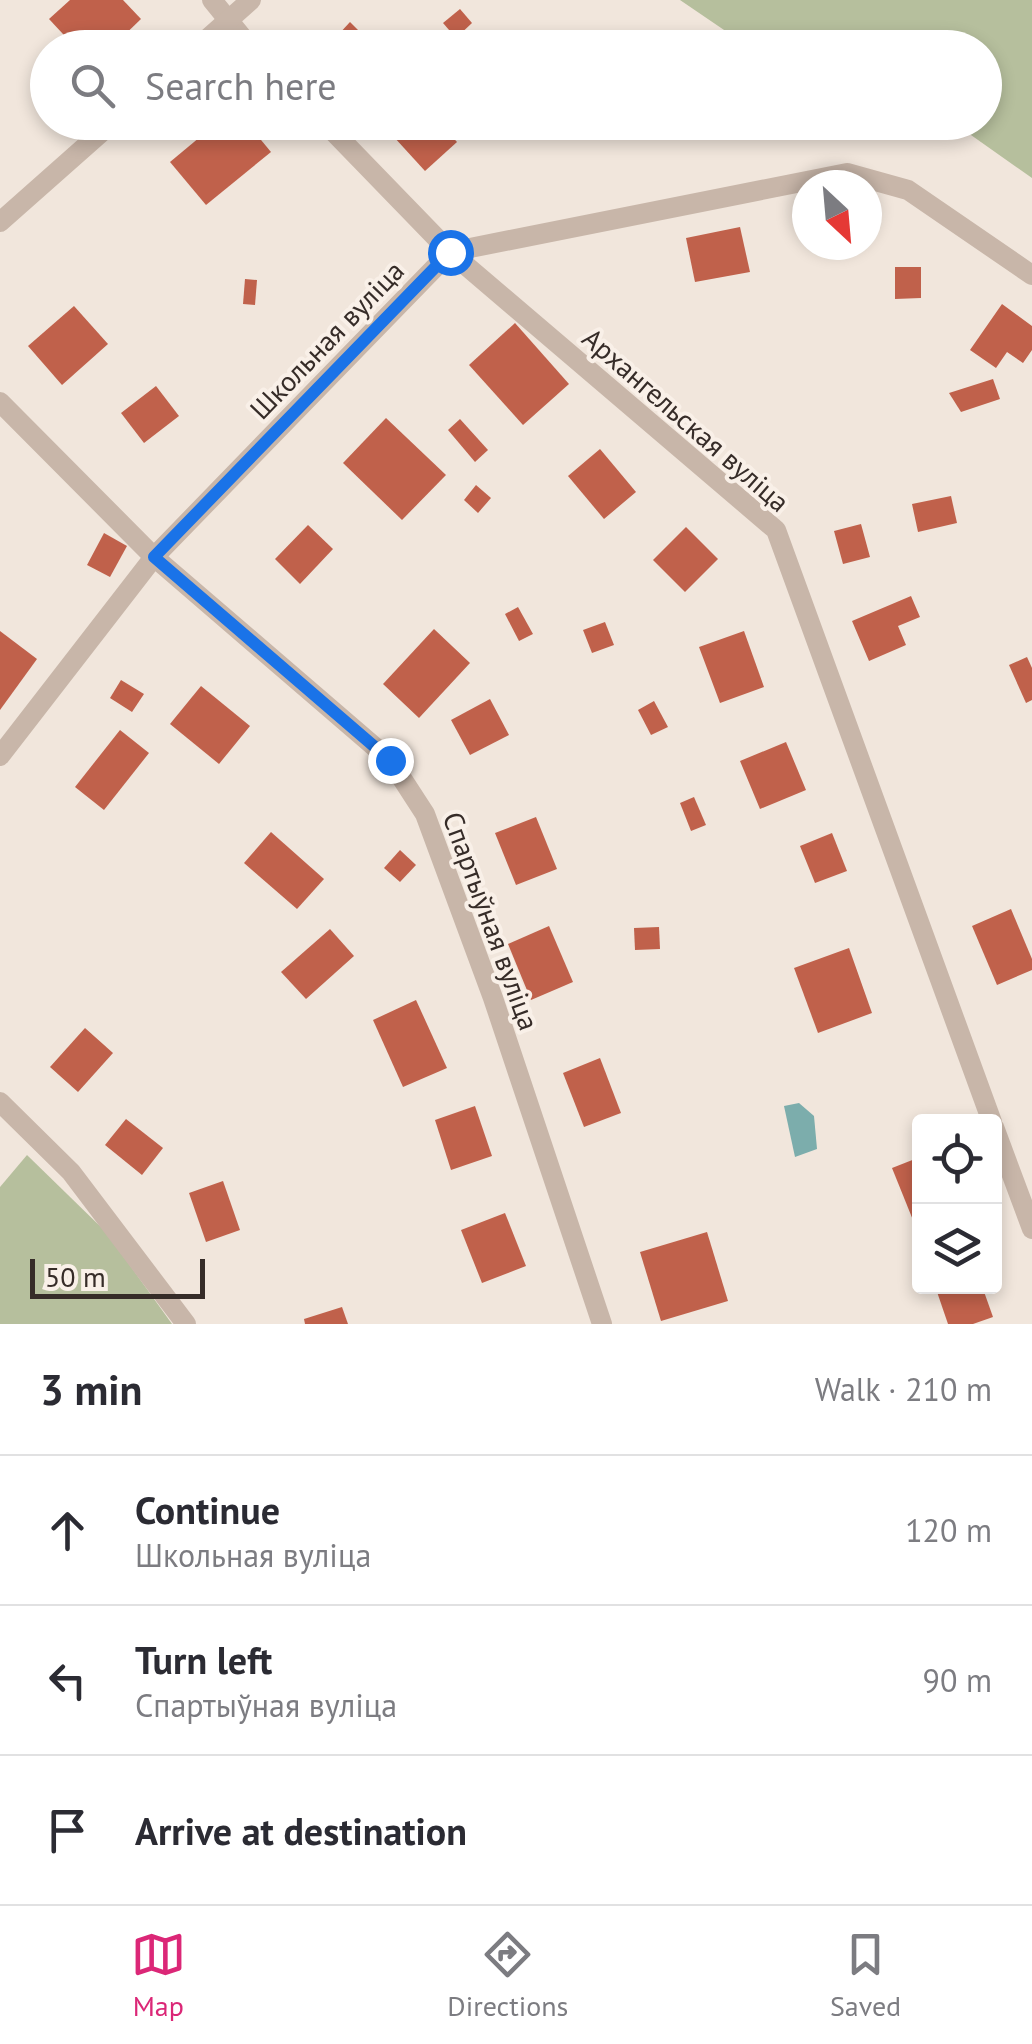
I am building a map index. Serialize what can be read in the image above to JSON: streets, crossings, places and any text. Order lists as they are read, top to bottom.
{
  "streets": {
    "street": ["Школьная вуліца", "Архангельская вуліца", "Спартыўная вуліца"]
  },
  "crossings": [
    ["Школьная вуліца", "Архангельская вуліца"],
    ["Школьная вуліца", "Спартыўная вуліца"]
  ],
  "scale_bar": "50 m",
  "north": "bottom right",
  "page": {
    "search": "Search here",
    "scale": "50 m",
    "heading": ["3 min", "Walk · 210 m"],
    "list": [
      ["Continue", "Школьная вуліца", "120 m"],
      ["Turn left", "Спартыўная вуліца", "90 m"],
      "Arrive at destination"
    ],
    "nav": ["Map", "Directions", "Saved"]
  }
}
